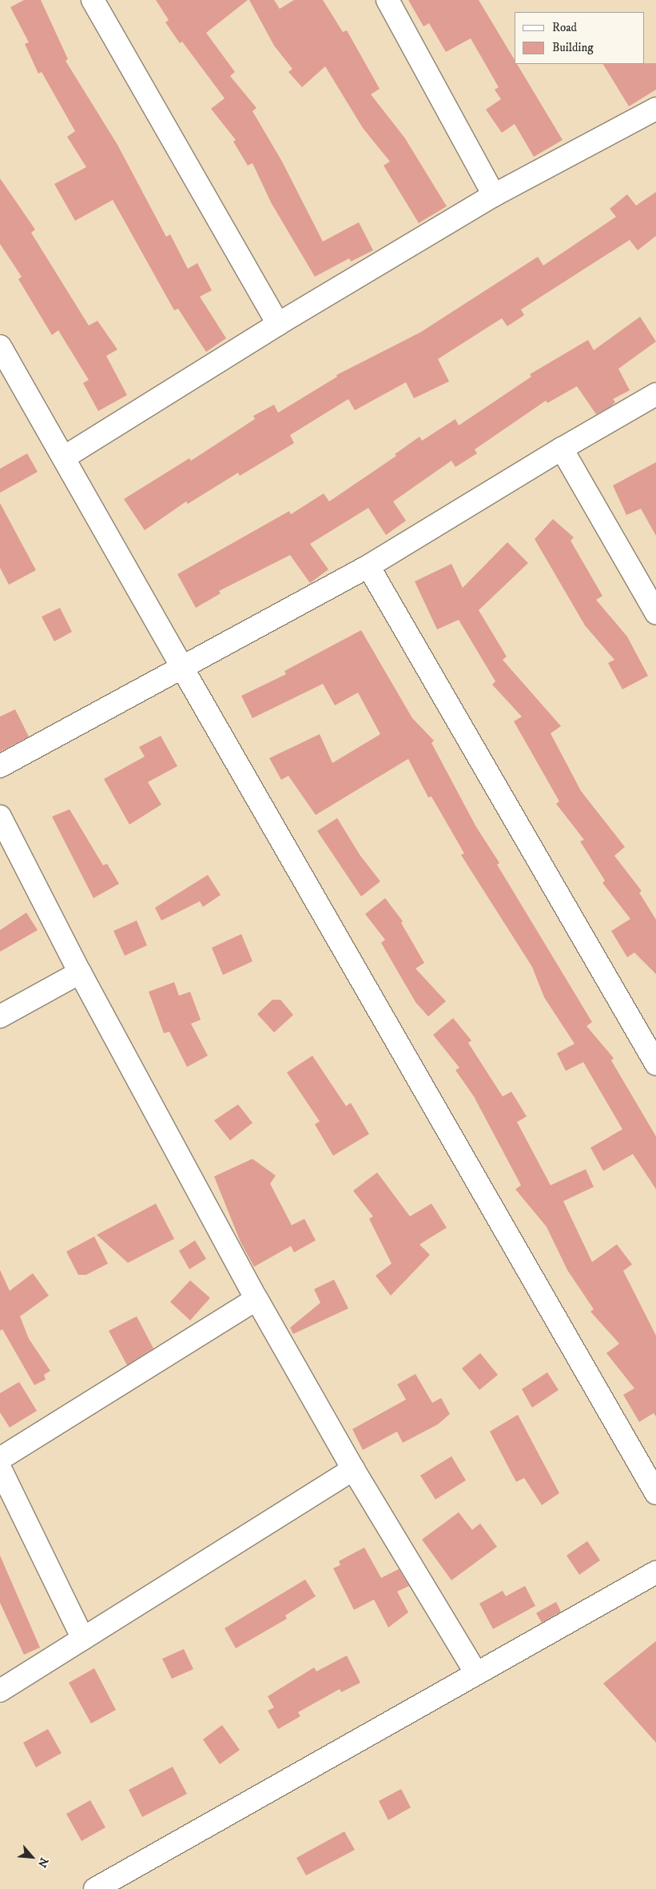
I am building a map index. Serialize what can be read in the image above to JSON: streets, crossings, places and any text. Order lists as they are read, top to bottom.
{
  "legend": ["Road", "Building"],
  "north": "bottom right"
}
